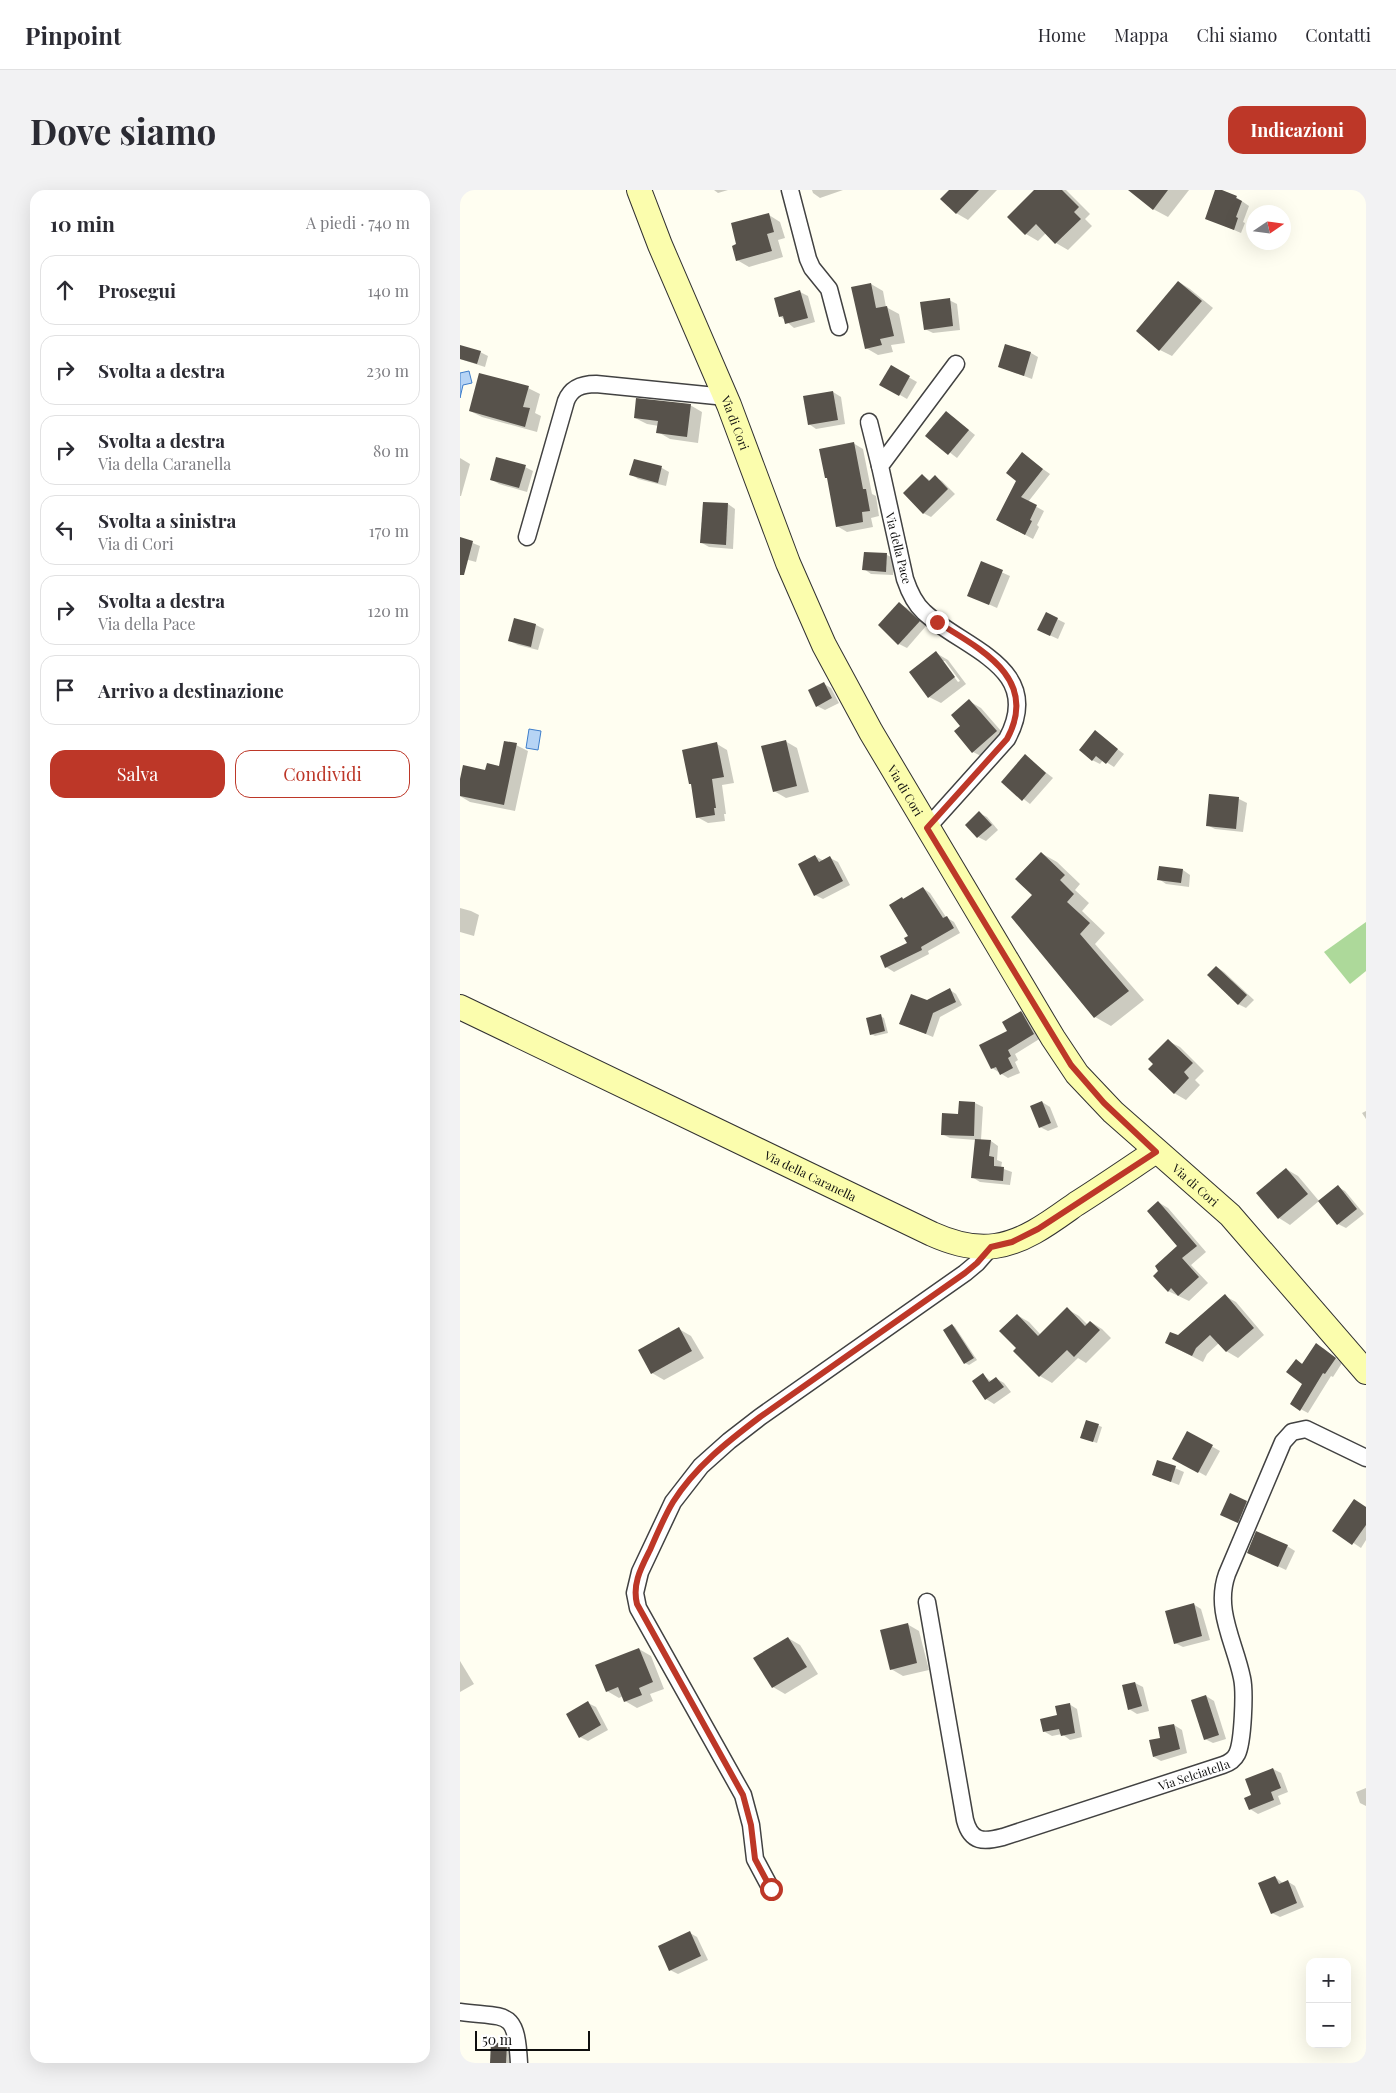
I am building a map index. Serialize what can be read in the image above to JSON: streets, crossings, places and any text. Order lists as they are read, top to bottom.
{
  "streets": {
    "main road": ["Via di Cori", "Via della Caranella"],
    "street": ["Via della Pace", "Via Selciatella"]
  },
  "crossings": [
    ["Via di Cori", "Via della Pace"],
    ["Via di Cori", "Via della Caranella"]
  ],
  "scale_bar": "50 m",
  "north": "right",
  "page": {
    "header": "Pinpoint",
    "nav": [
      "Home",
      "Mappa",
      "Chi siamo",
      "Contatti"
    ],
    "buttons": [
      "Indicazioni",
      ["Salva", "Condividi"]
    ],
    "title": "Dove siamo",
    "heading": ["10 min", "A piedi · 740 m"],
    "list": [
      ["Prosegui", "140 m"],
      ["Svolta a destra", "230 m"],
      ["Svolta a destra", "Via della Caranella", "80 m"],
      ["Svolta a sinistra", "Via di Cori", "170 m"],
      ["Svolta a destra", "Via della Pace", "120 m"],
      "Arrivo a destinazione"
    ],
    "map_buttons": ["+", "−"],
    "scale": "50 m"
  }
}
